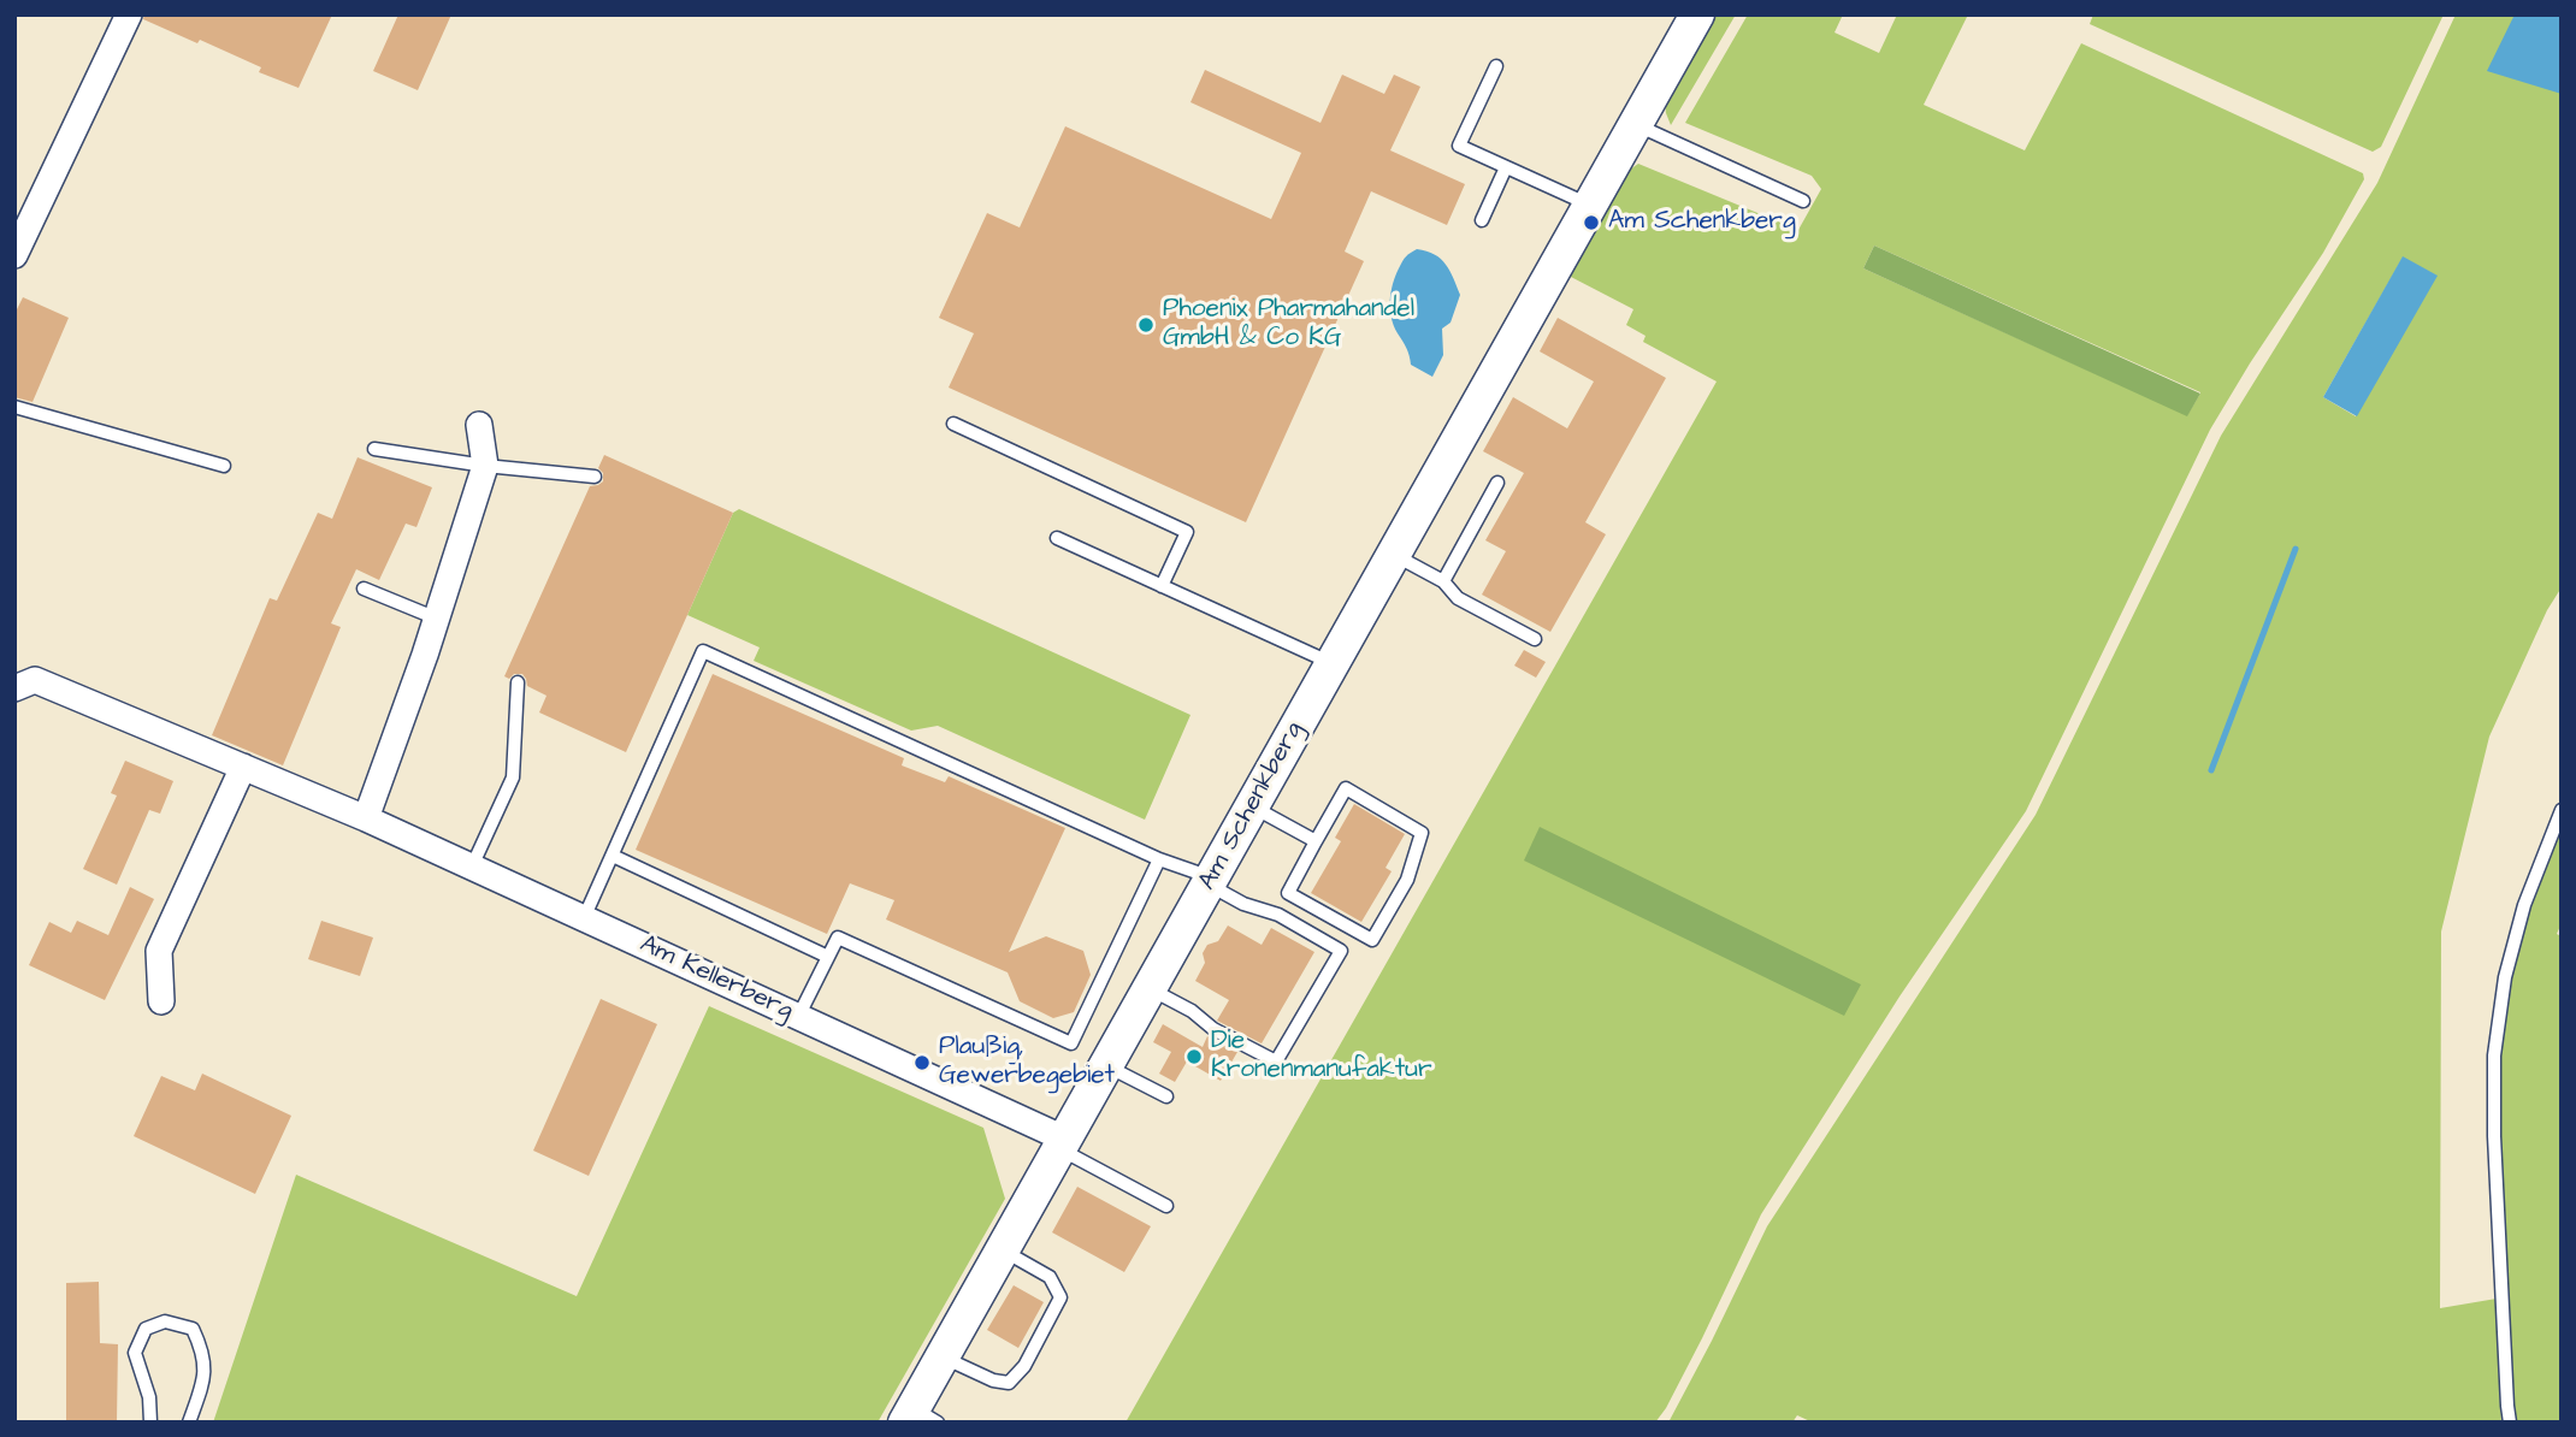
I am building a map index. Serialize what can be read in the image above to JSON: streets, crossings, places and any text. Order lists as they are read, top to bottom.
{
  "streets": {
    "main road": ["Am Schenkberg"],
    "street": ["Am Kellerberg"]
  },
  "crossings": [
    ["Am Schenkberg", "Am Kellerberg"]
  ],
  "places": [
    "Am Schenkberg",
    "Phoenix Pharmahandel GmbH & Co KG",
    "Die Kronenmanufaktur",
    "Plaußig, Gewerbegebiet"
  ]
}
